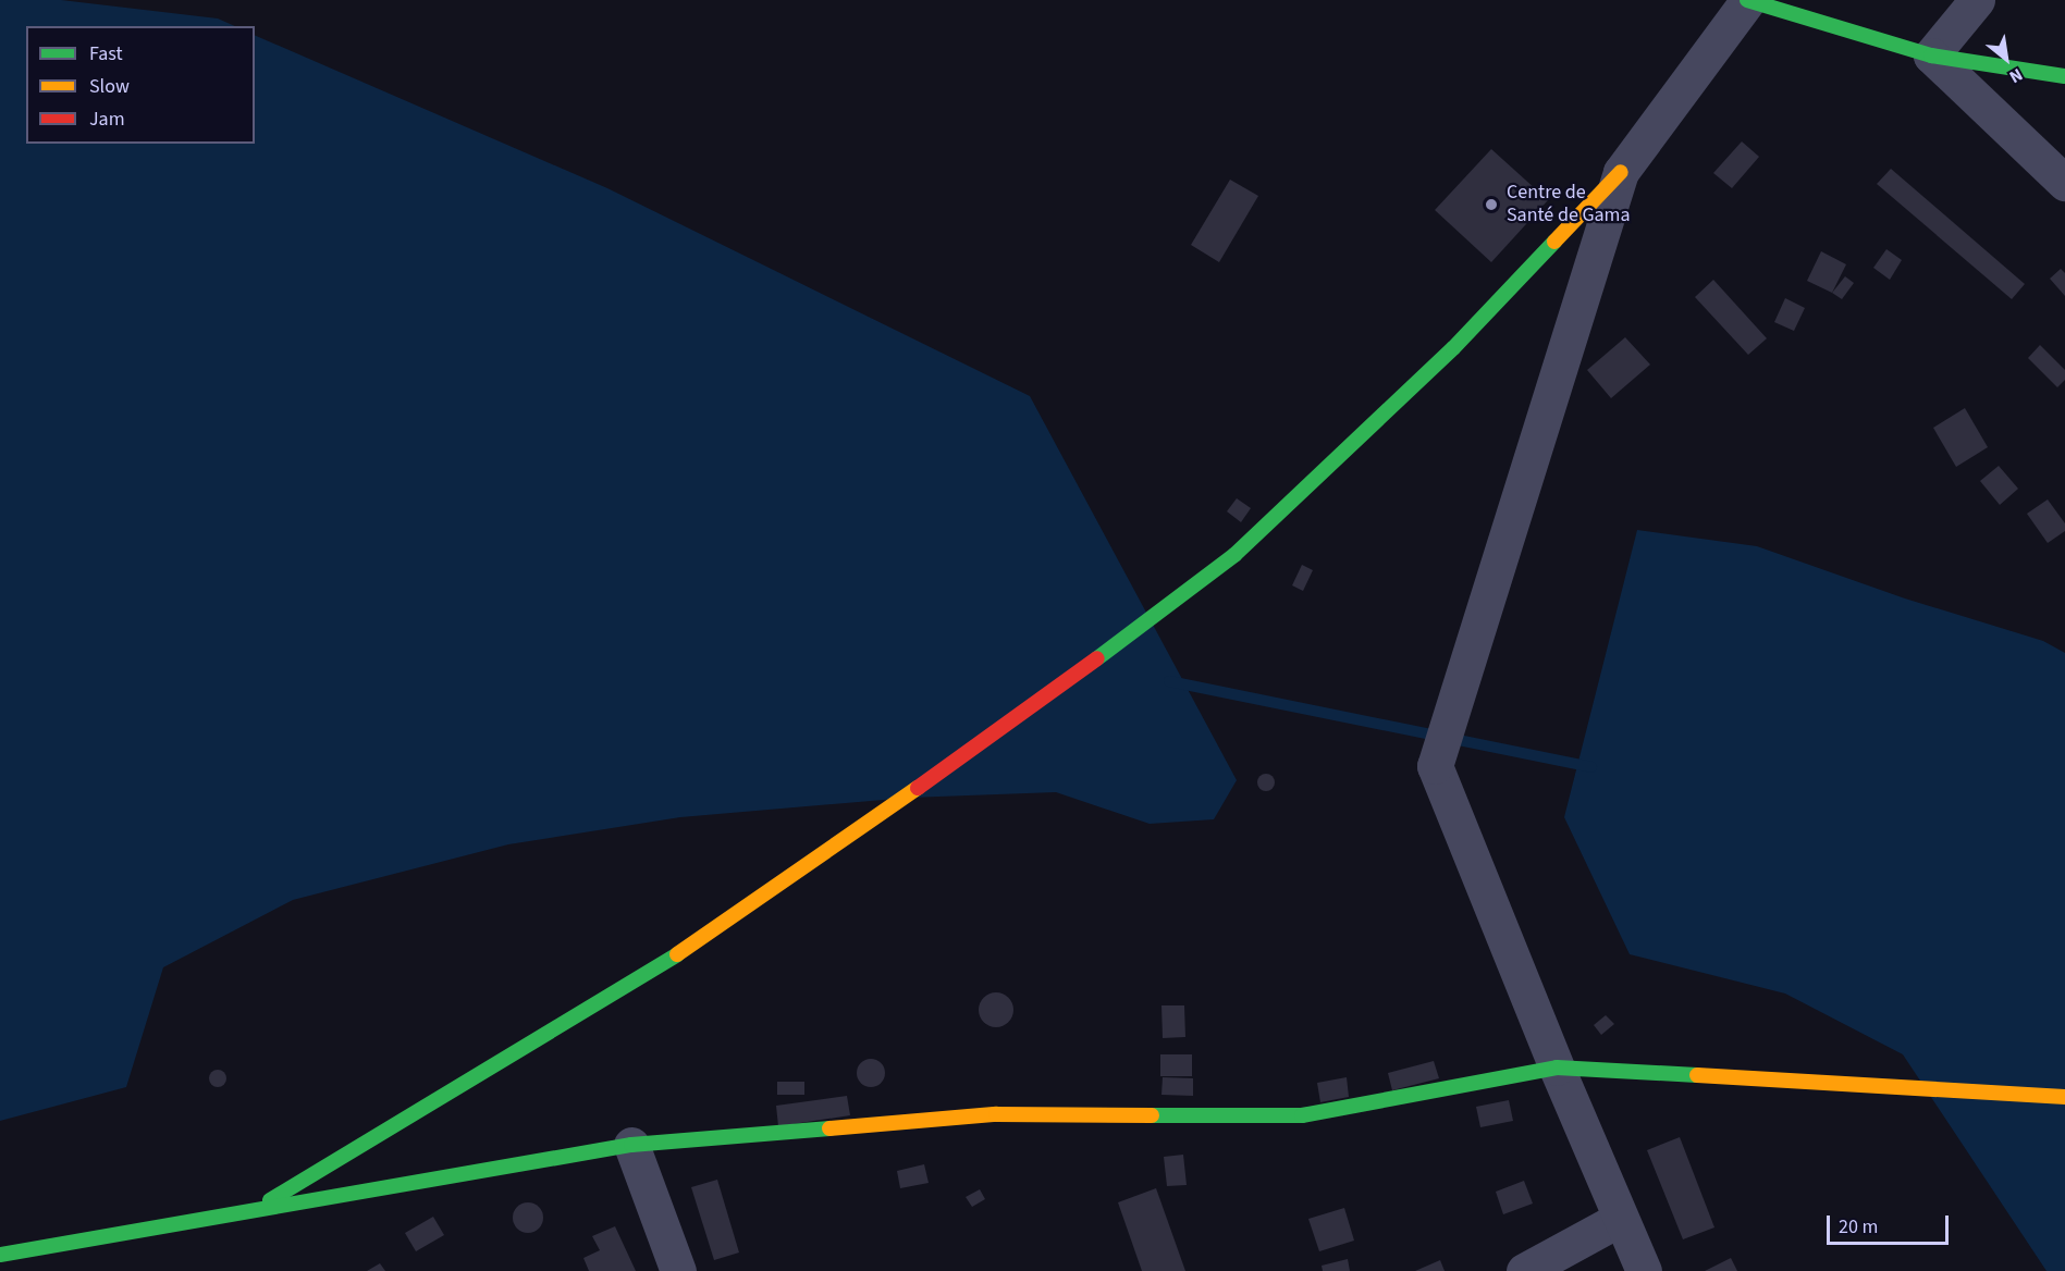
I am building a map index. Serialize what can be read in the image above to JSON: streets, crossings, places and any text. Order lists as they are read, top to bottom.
{
  "places": ["Centre de Santé de Gama"],
  "legend": ["Fast", "Slow", "Jam"],
  "scale_bar": "20 m",
  "north": "bottom right"
}
